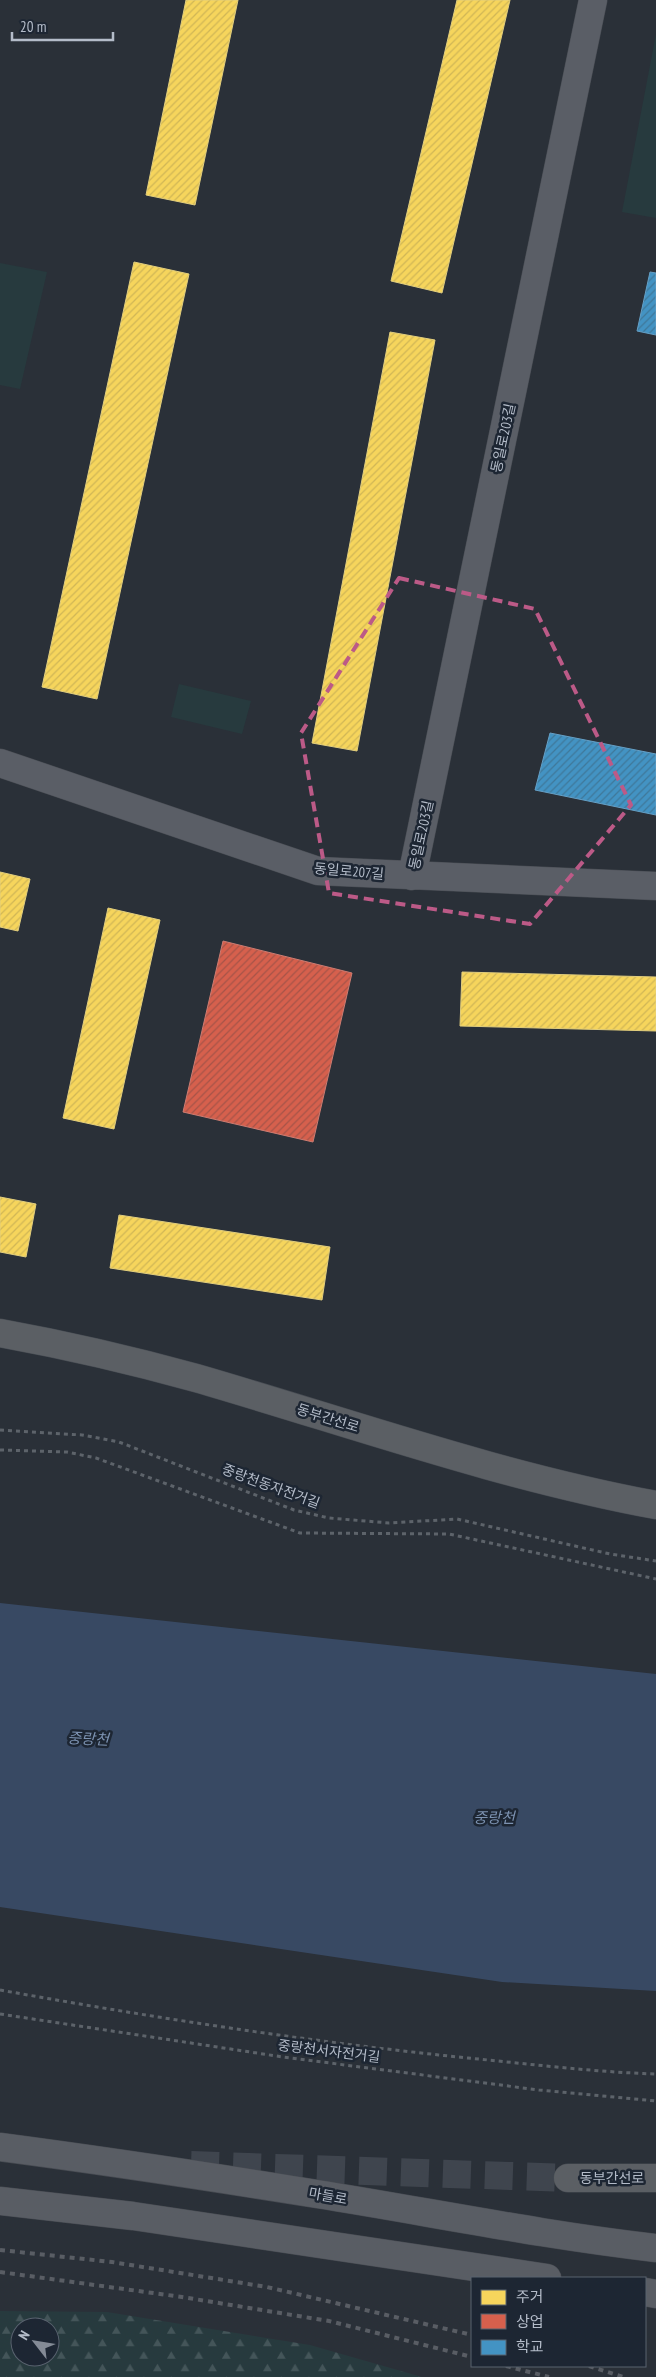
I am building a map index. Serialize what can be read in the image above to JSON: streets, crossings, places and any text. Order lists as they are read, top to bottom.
{
  "streets": {
    "highway": ["동부간선로"],
    "main road": ["마들로"],
    "street": ["동일로203길", "동일로207길"],
    "path": ["중랑천동자전거길", "중랑천서자전거길"]
  },
  "crossings": [
    ["동일로203길", "동일로207길"]
  ],
  "water": ["중랑천"],
  "legend": ["주거", "상업", "학교"],
  "scale_bar": "20 m",
  "north": "top left"
}
